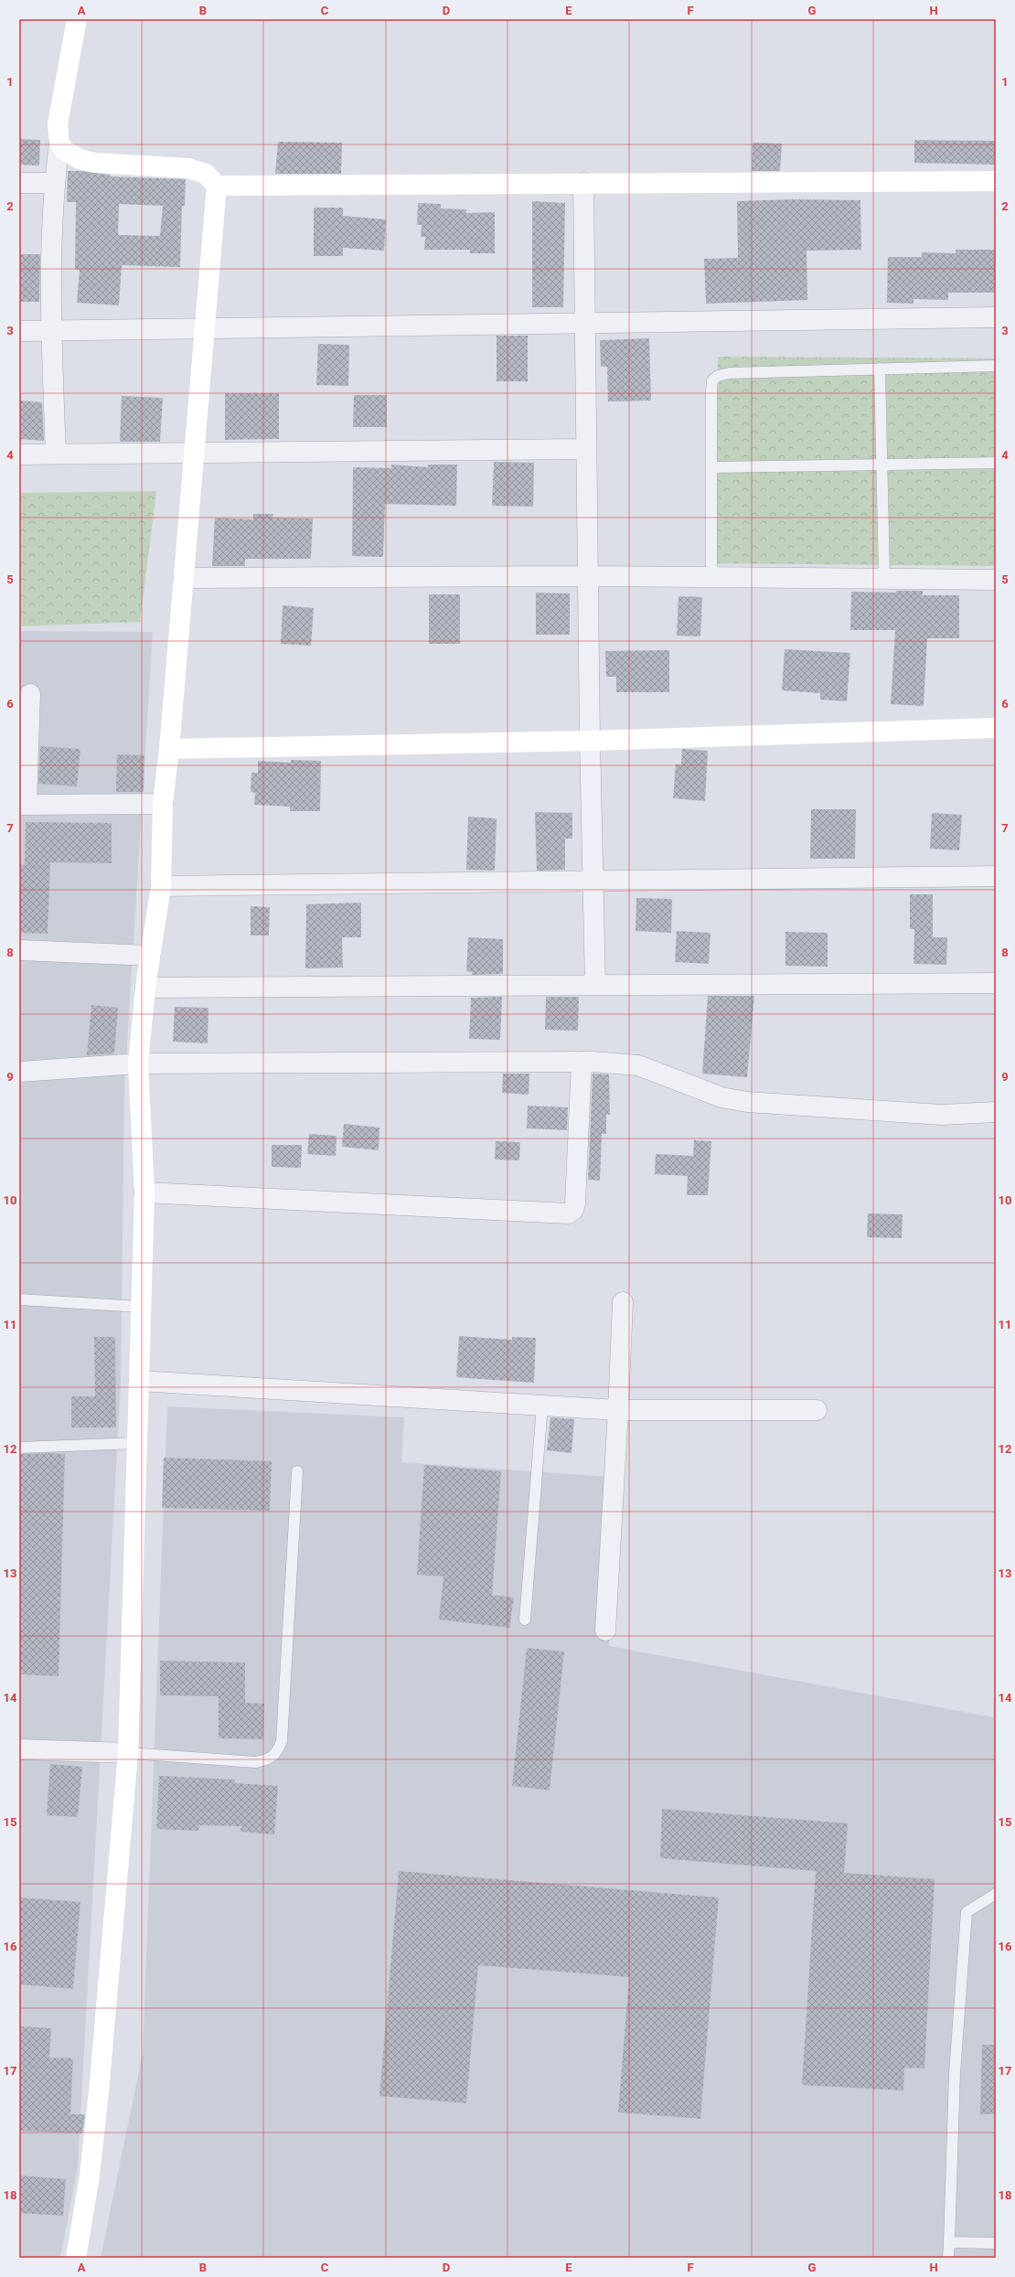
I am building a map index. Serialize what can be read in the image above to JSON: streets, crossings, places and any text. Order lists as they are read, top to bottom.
{
  "grid": {
    "columns": [
      "A",
      "B",
      "C",
      "D",
      "E",
      "F",
      "G",
      "H"
    ],
    "rows": [
      "1",
      "2",
      "3",
      "4",
      "5",
      "6",
      "7",
      "8",
      "9",
      "10",
      "11",
      "12",
      "13",
      "14",
      "15",
      "16",
      "17",
      "18"
    ]
  }
}
